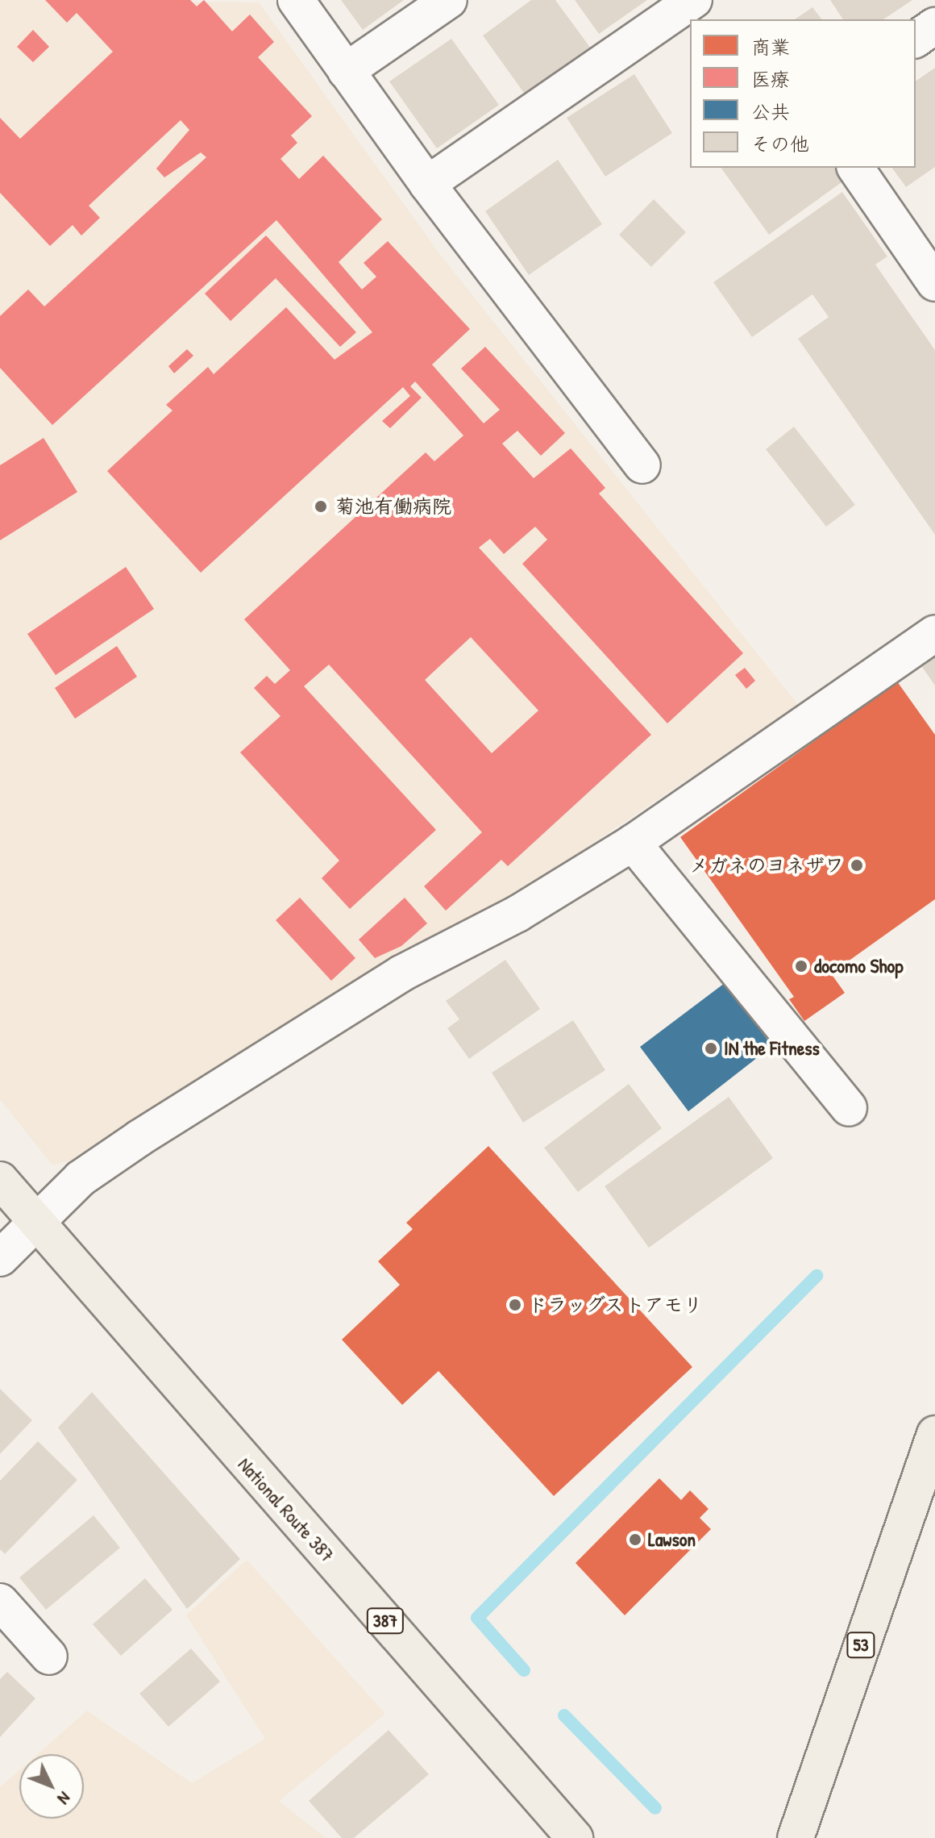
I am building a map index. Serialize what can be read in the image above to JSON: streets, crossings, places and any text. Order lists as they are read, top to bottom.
{
  "streets": {
    "main road": ["National Route 387", "387", "53"]
  },
  "places": [
    "菊池有働病院",
    "メガネのヨネザワ",
    "docomo Shop",
    "IN the Fitness",
    "ドラッグストアモリ",
    "Lawson"
  ],
  "legend": [
    "商業",
    "医療",
    "公共",
    "その他"
  ],
  "north": "bottom right"
}
